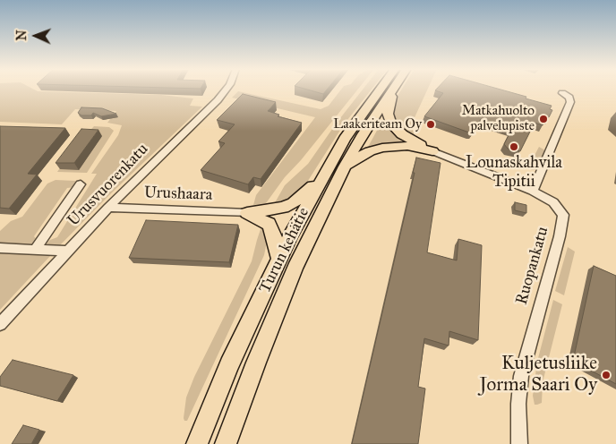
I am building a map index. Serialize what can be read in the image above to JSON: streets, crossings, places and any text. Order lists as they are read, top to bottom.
{
  "streets": {
    "highway": ["Turun kehätie"],
    "street": ["Urusvuorenkatu", "Urushaara", "Ruopankatu"]
  },
  "crossings": [
    ["Urusvuorenkatu", "Urushaara"]
  ],
  "places": [
    "Matkahuolto palvelupiste",
    "Laakeriteam Oy",
    "Lounaskahvila Tipitii",
    "Kuljetusliike Jorma Saari Oy"
  ],
  "north": "left"
}
